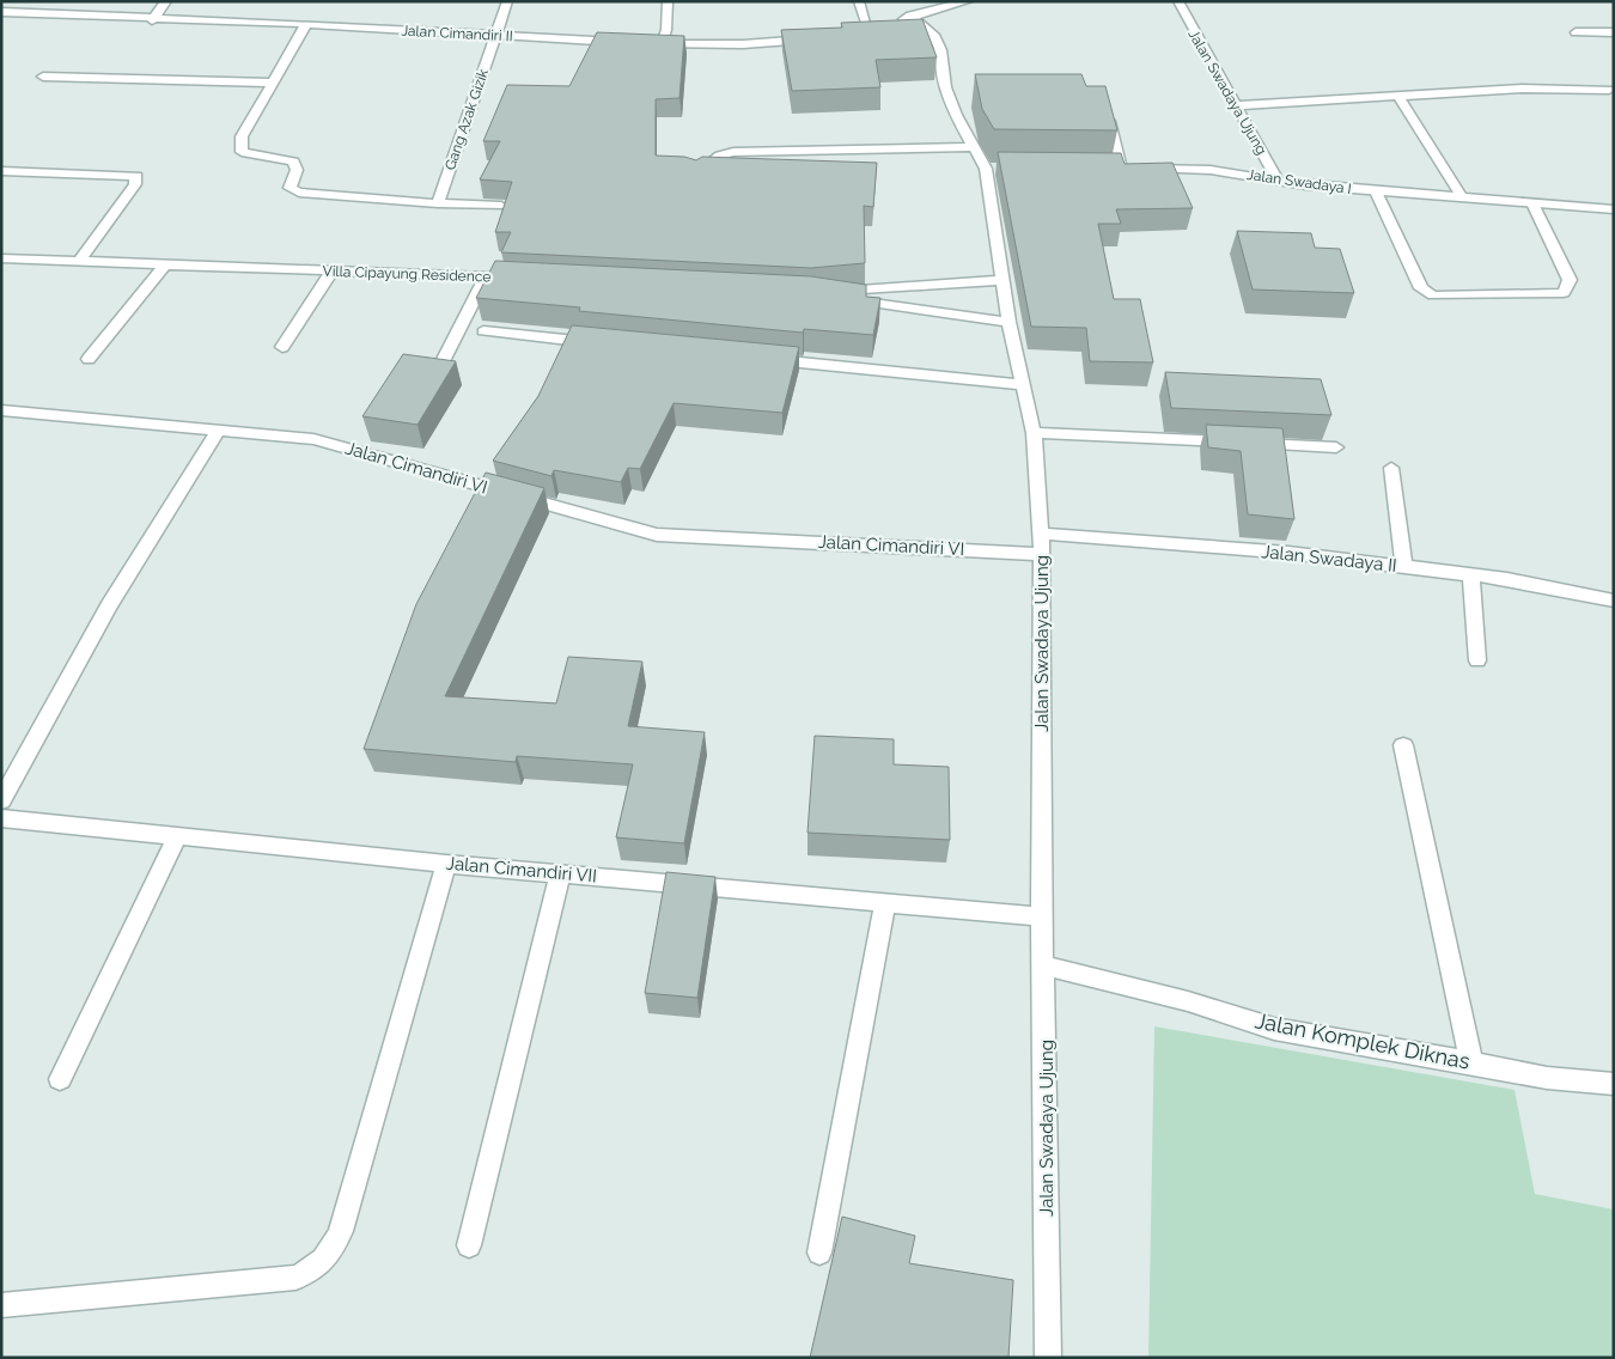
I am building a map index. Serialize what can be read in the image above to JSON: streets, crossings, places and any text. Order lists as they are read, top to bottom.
{
  "streets": {
    "street": [
      "Jalan Cimandiri II",
      "Jalan Swadaya Ujung",
      "Gang Azak Gizik",
      "Jalan Swadaya I",
      "Villa Cipayung Residence",
      "Jalan Cimandiri VI",
      "Jalan Swadaya II",
      "Jalan Cimandiri VII",
      "Jalan Komplek Diknas"
    ]
  },
  "crossings": [
    ["Jalan Cimandiri II", "Gang Azak Gizik"],
    ["Jalan Swadaya Ujung", "Jalan Swadaya I"],
    ["Jalan Swadaya Ujung", "Jalan Cimandiri VI"],
    ["Jalan Swadaya Ujung", "Jalan Swadaya II"],
    ["Jalan Swadaya Ujung", "Jalan Cimandiri VII"],
    ["Jalan Swadaya Ujung", "Jalan Komplek Diknas"]
  ]
}
